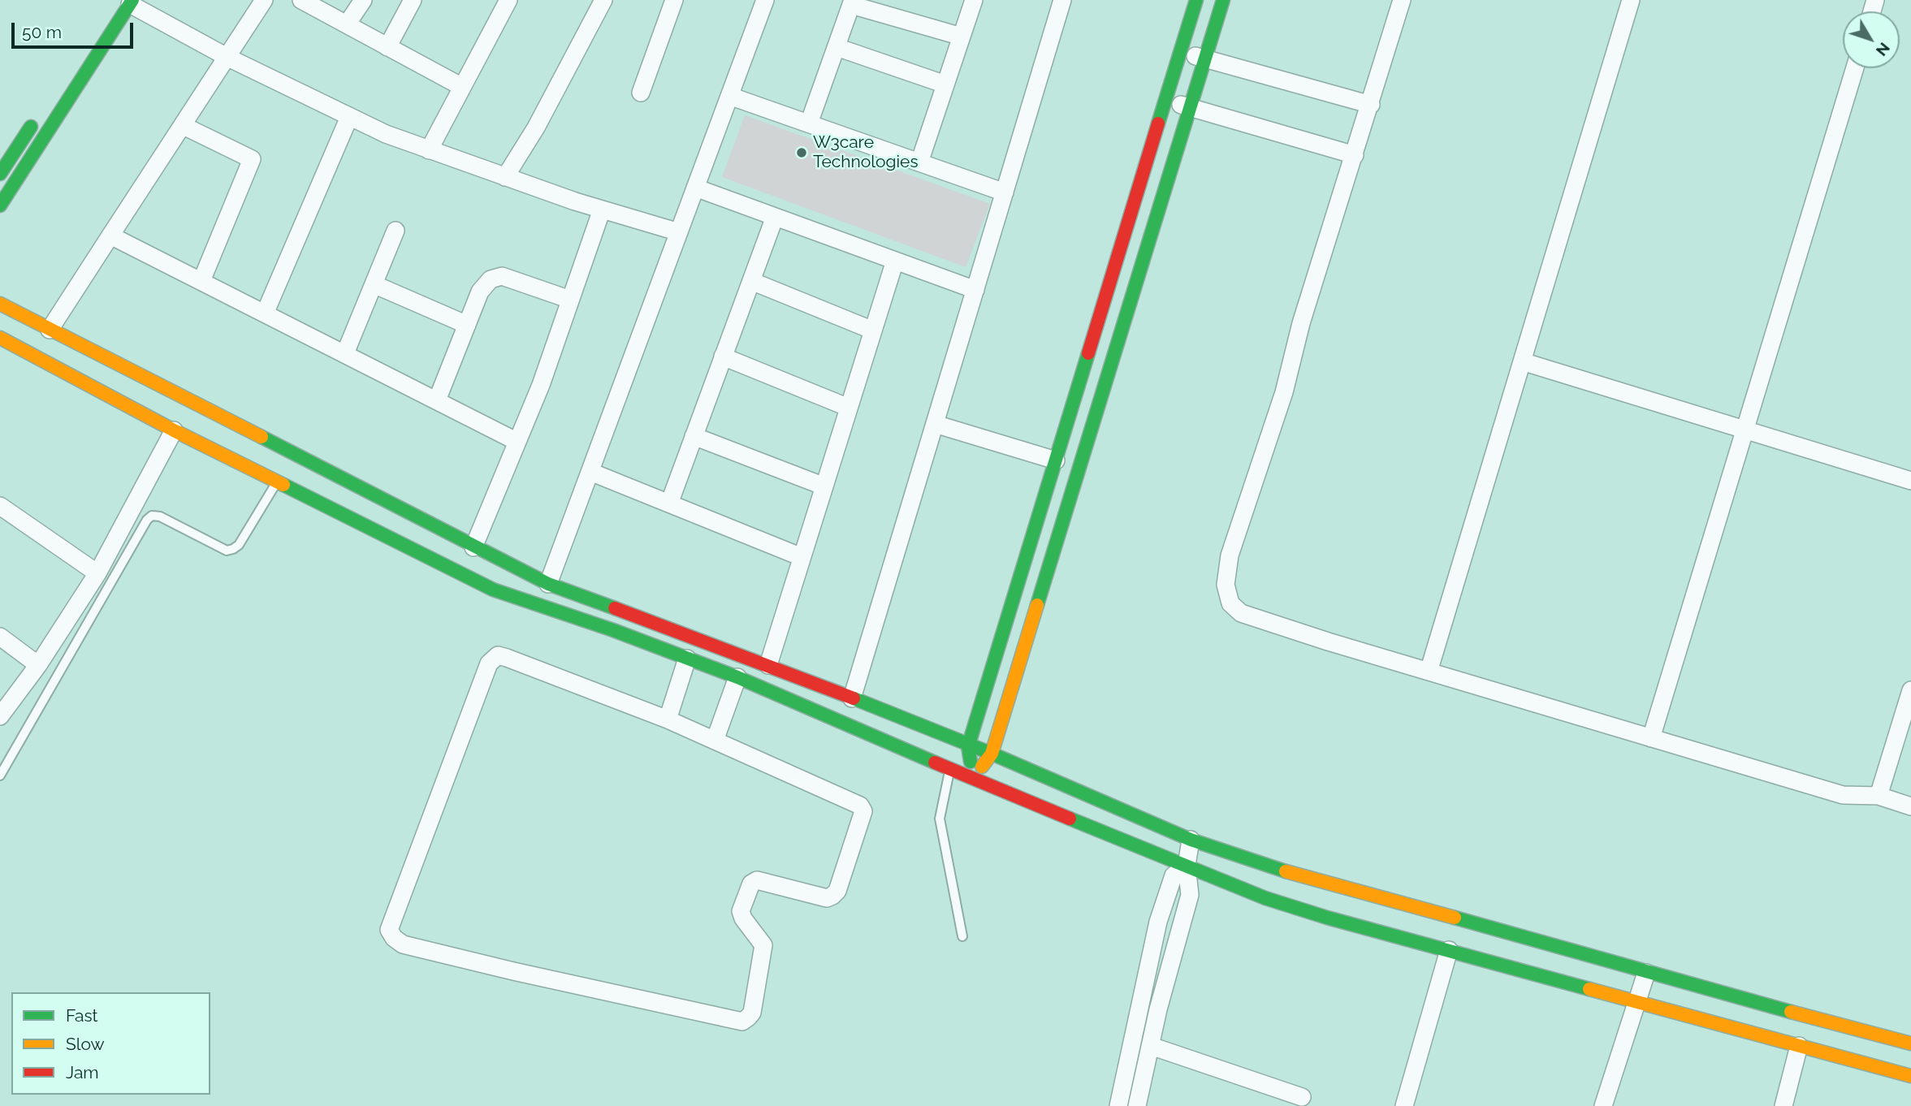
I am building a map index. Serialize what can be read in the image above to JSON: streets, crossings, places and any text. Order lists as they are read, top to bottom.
{
  "places": ["W3care Technologies"],
  "legend": ["Fast", "Slow", "Jam"],
  "scale_bar": "50 m",
  "north": "bottom right"
}
